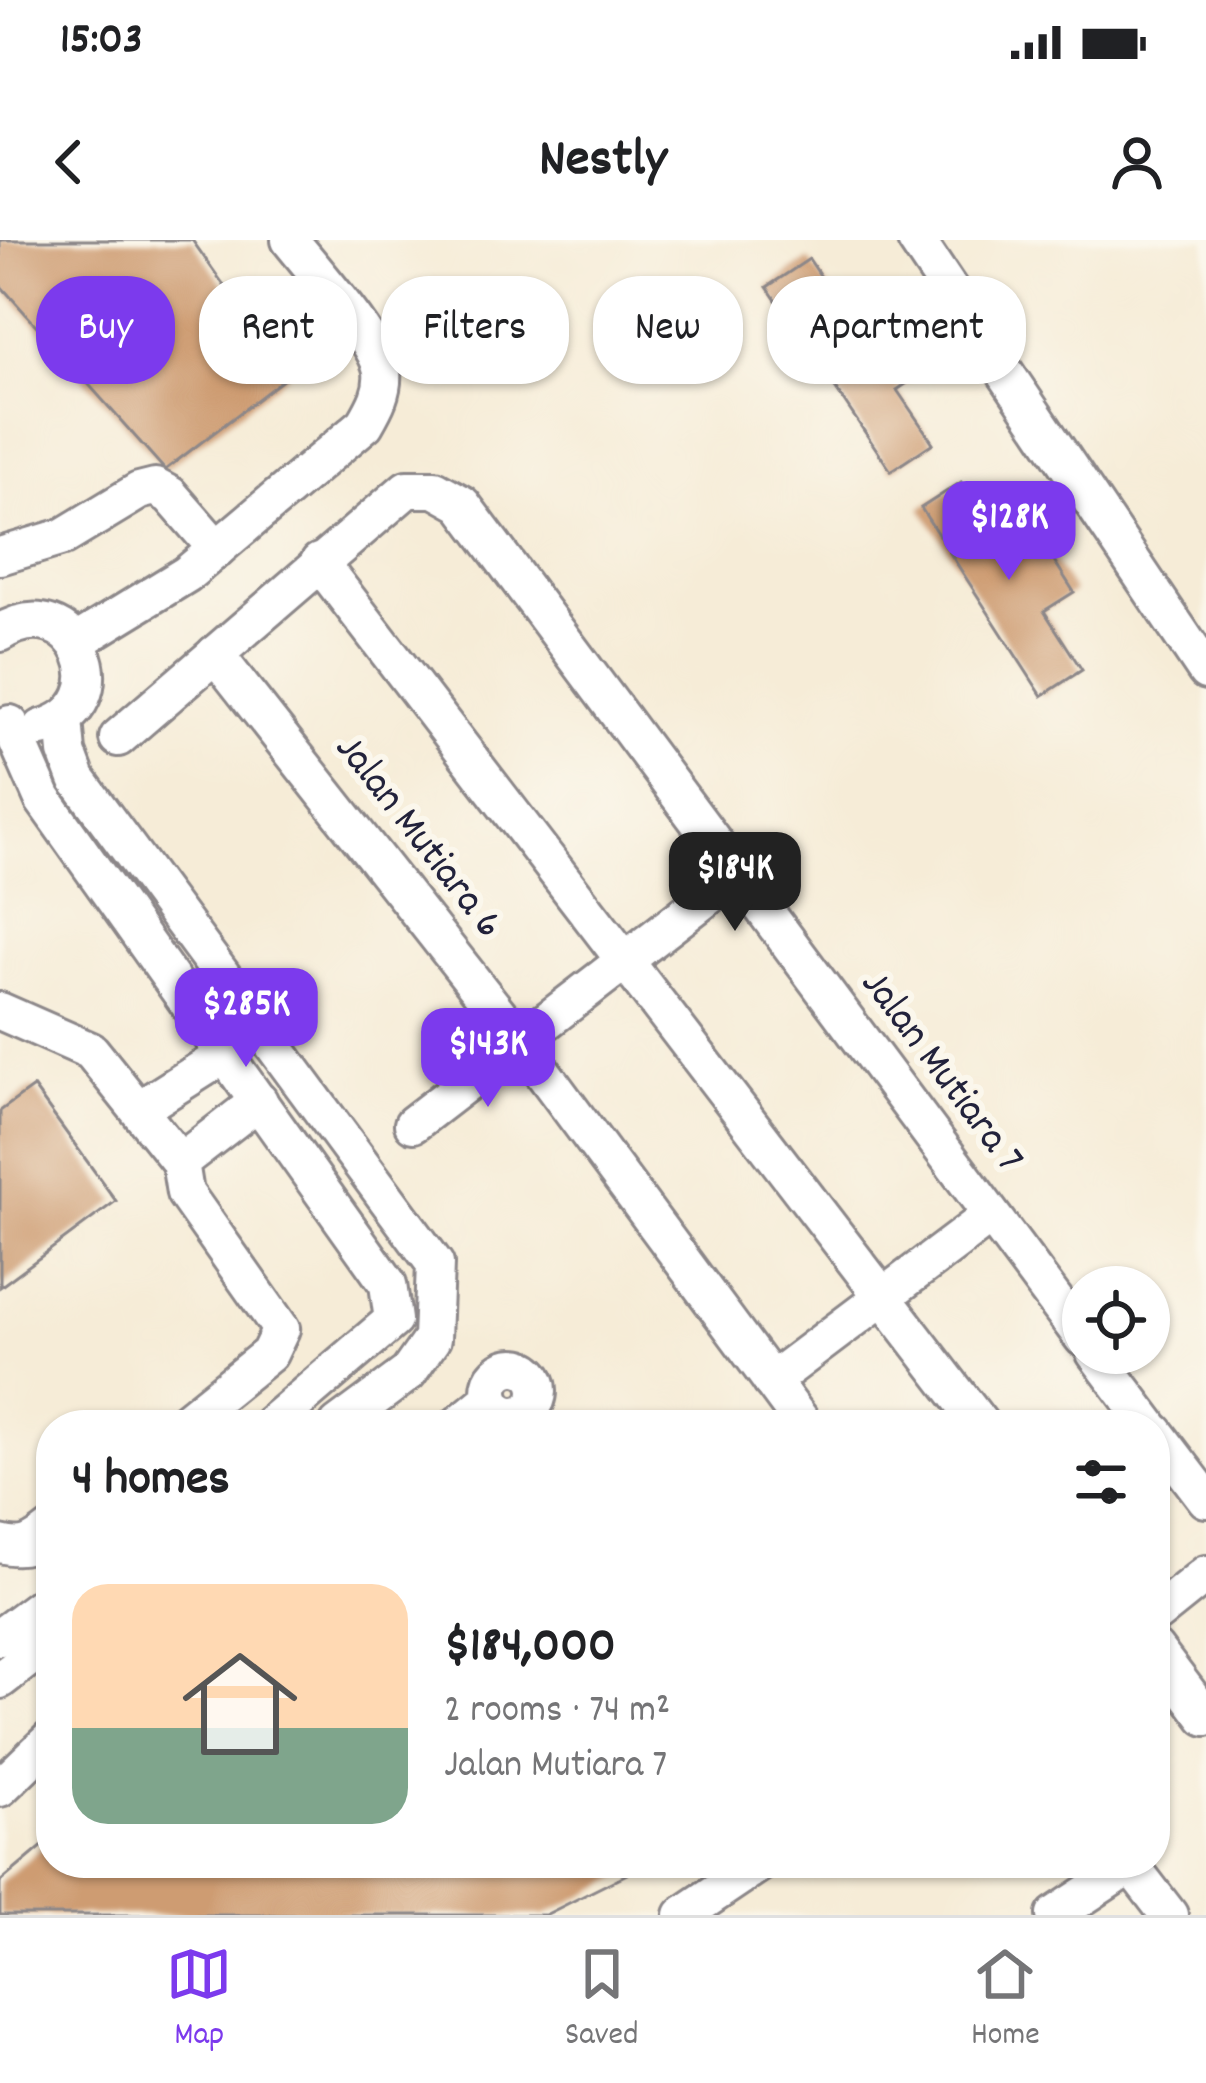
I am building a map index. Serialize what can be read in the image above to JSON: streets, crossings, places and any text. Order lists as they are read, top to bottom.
{
  "streets": {
    "street": ["Jalan Mutiara 6", "Jalan Mutiara 7"]
  },
  "page": {
    "status": "15:03",
    "header": "Nestly",
    "chip": [
      "Buy",
      "Rent",
      "Filters",
      "New",
      "Apartment"
    ],
    "price": [
      "$128K",
      "$184K",
      "$285K",
      "$143K"
    ],
    "heading": "4 homes",
    "list": [
      {
        "name": "$184,000",
        "note": "2 rooms · 74 m² · Jalan Mutiara 7"
      }
    ],
    "tabs": ["Map", "Saved", "Home"]
  }
}
